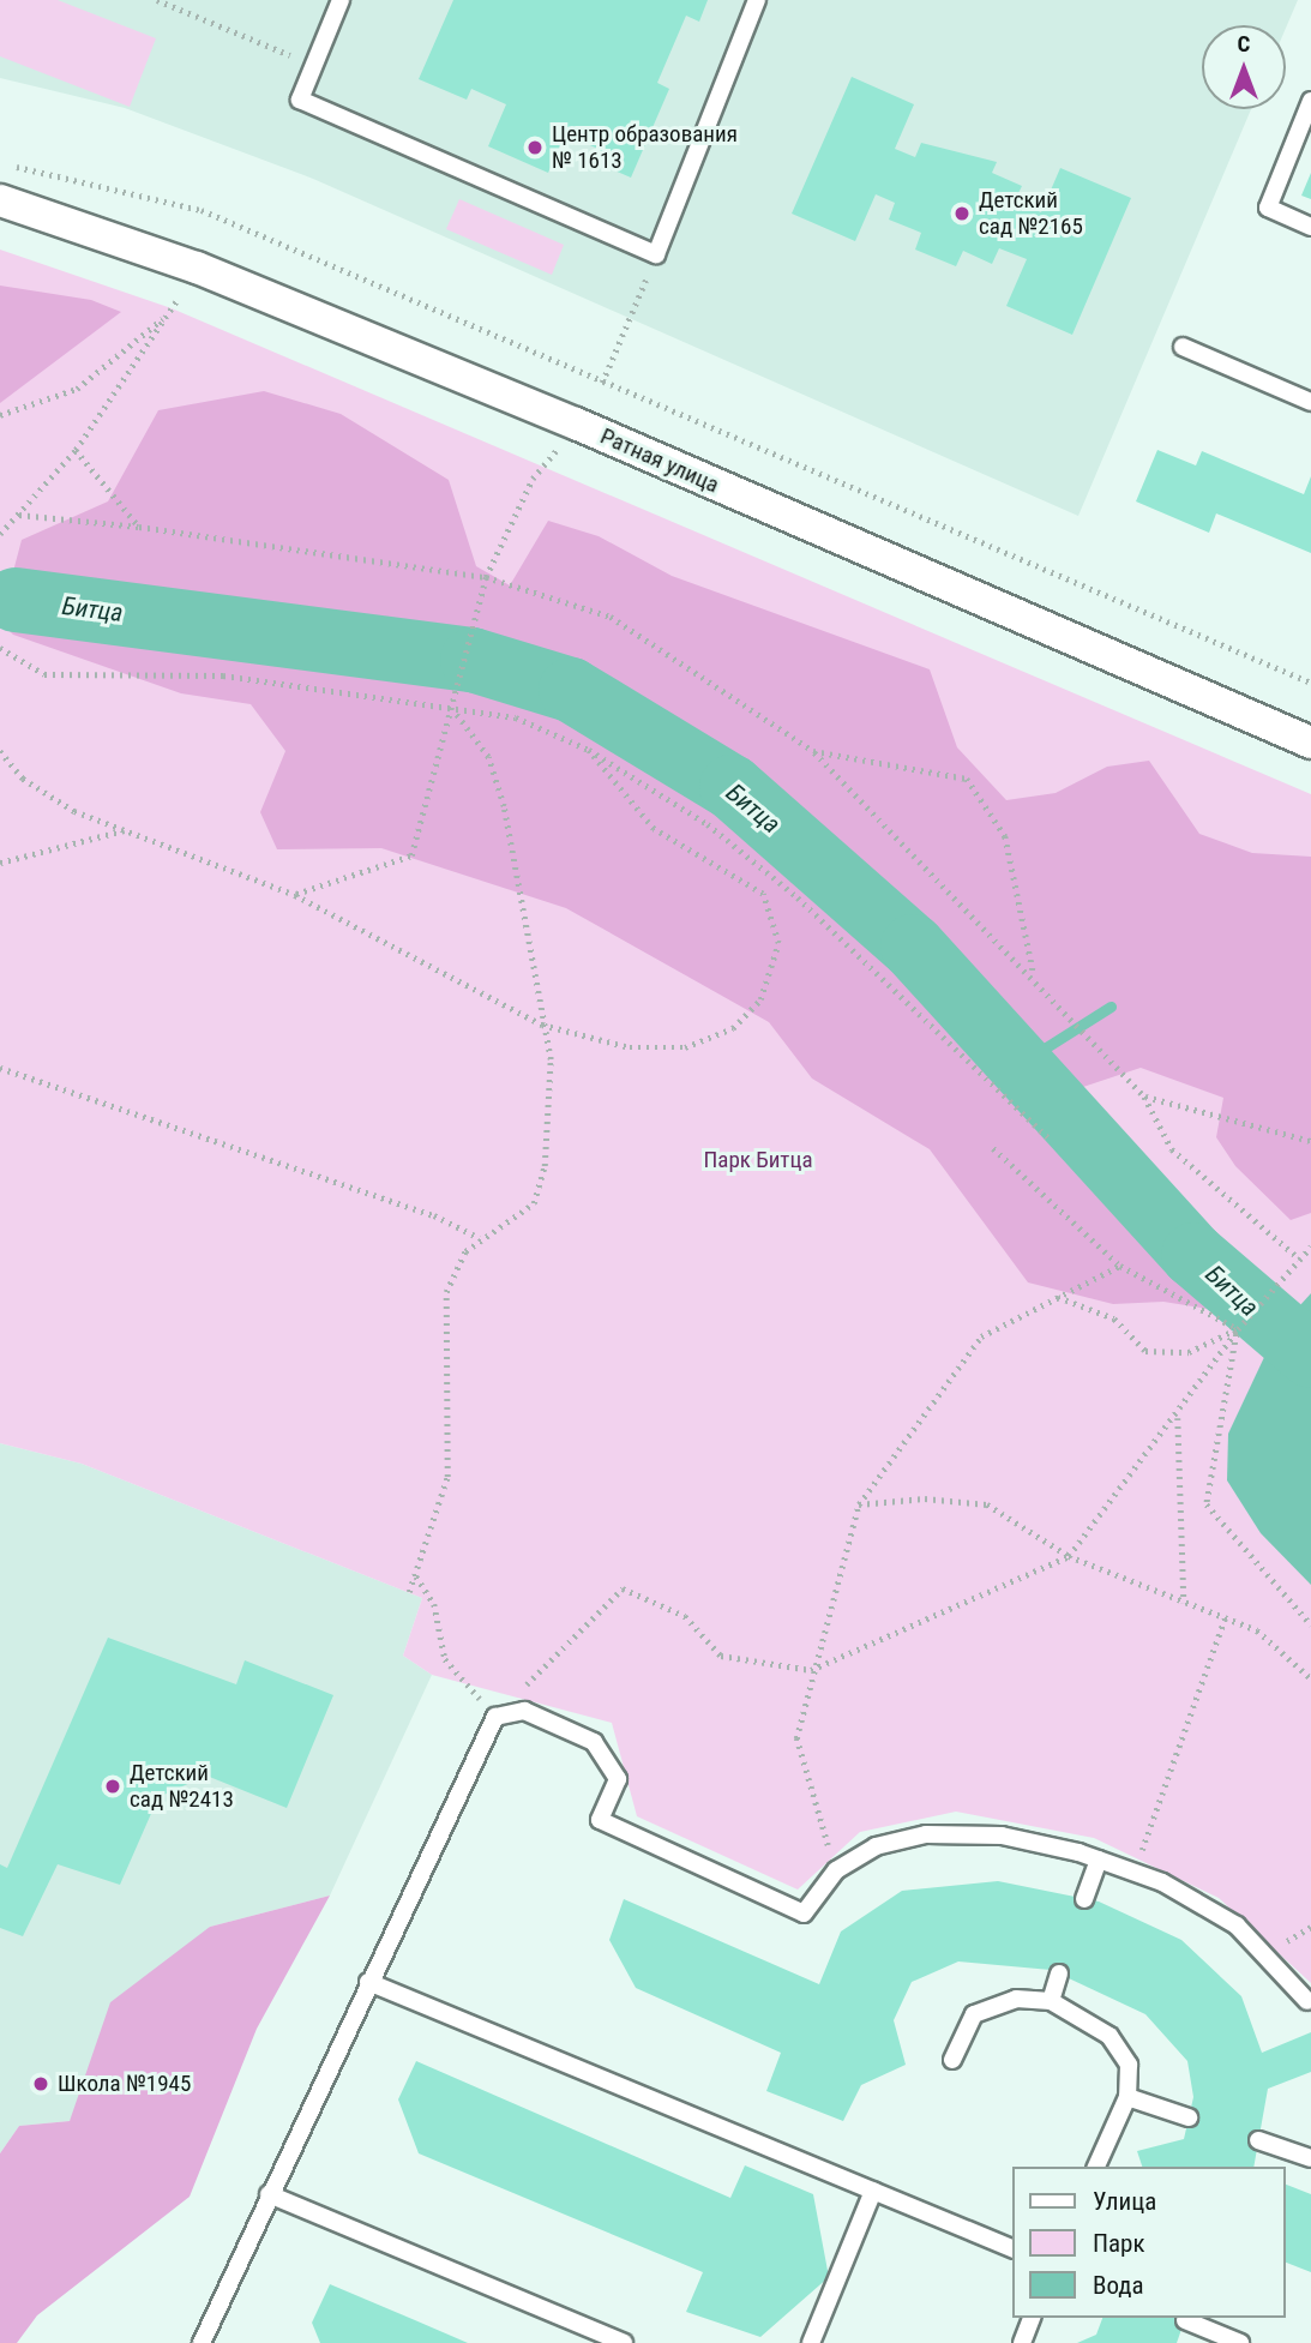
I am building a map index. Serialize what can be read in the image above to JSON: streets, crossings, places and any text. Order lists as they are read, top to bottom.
{
  "streets": {
    "street": ["Ратная улица"]
  },
  "water": ["Битца"],
  "parks": ["Парк Битца"],
  "places": [
    "Центр образования № 1613",
    "Детский сад №2165",
    "Детский сад №2413",
    "Школа №1945"
  ],
  "legend": ["Улица", "Парк", "Вода"],
  "north": "top"
}
